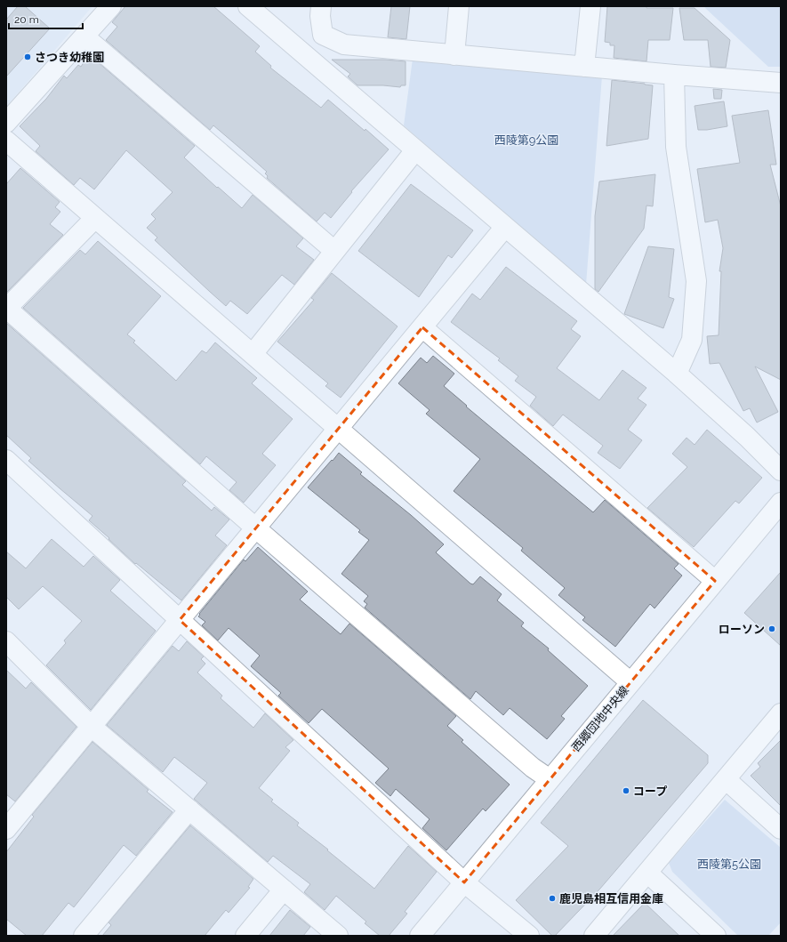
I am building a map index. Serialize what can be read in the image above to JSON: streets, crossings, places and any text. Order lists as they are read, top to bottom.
{
  "streets": {
    "street": ["西郷団地中央線"]
  },
  "parks": ["西陵第9公園", "西陵第5公園"],
  "places": [
    "さつき幼稚園",
    "ローソン",
    "コープ",
    "鹿児島相互信用金庫"
  ],
  "scale_bar": "20 m"
}
